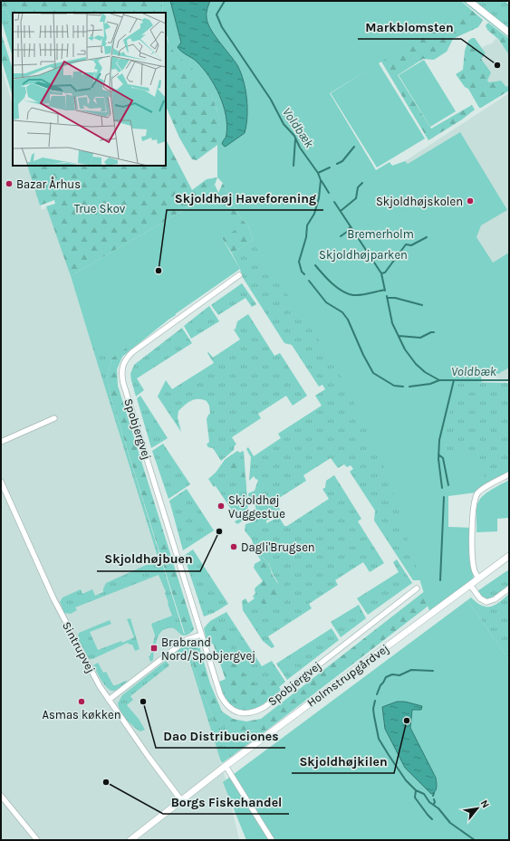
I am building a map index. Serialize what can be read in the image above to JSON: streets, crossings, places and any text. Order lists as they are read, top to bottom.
{
  "streets": {
    "street": ["Spobjergvej", "Sintrupvej", "Holmstrupgårdvej"]
  },
  "crossings": [
    ["Sintrupvej", "Holmstrupgårdvej"]
  ],
  "water": ["Voldbæk"],
  "parks": ["True Skov", "Bremerholm", "Skjoldhøjparken"],
  "places": {
    "other": [
      "Markblomsten",
      "Bazar Århus",
      "Skjoldhøjskolen",
      "Skjoldhøj Haveforening",
      "Skjoldhøj Vuggestue",
      "Skjoldhøjbuen",
      "Dagli'Brugsen",
      "Asmas køkken",
      "Dao Distribuciones",
      "Skjoldhøjkilen",
      "Borgs Fiskehandel"
    ],
    "transit": ["Brabrand Nord/Spobjergvej"]
  },
  "north": "top right"
}
